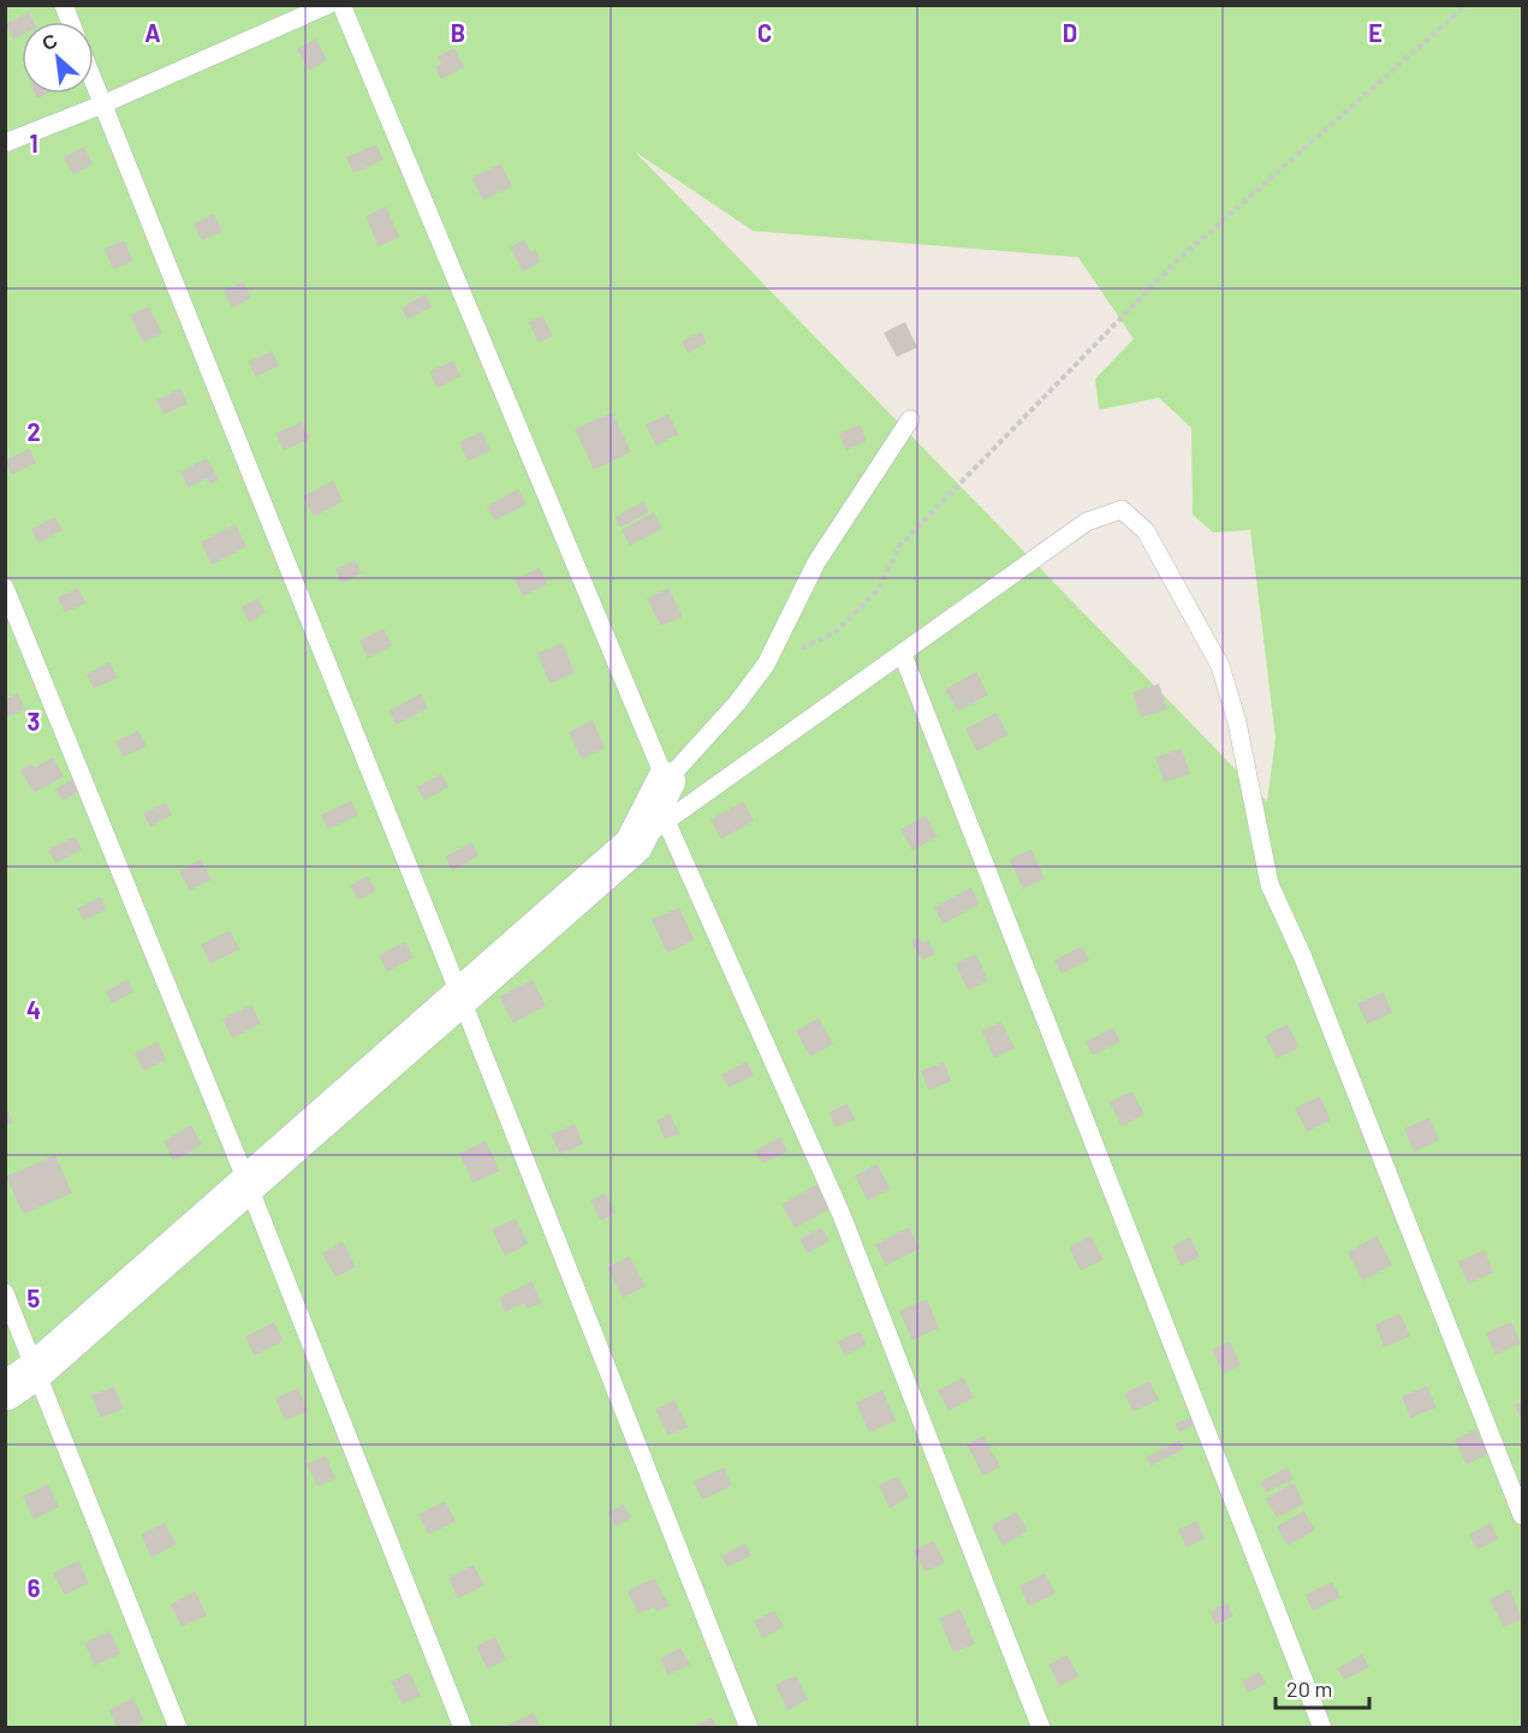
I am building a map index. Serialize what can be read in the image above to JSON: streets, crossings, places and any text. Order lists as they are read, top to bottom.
{
  "scale_bar": "20 m",
  "north": "top left",
  "grid": {
    "columns": [
      "A",
      "B",
      "C",
      "D",
      "E"
    ],
    "rows": [
      "1",
      "2",
      "3",
      "4",
      "5",
      "6"
    ]
  }
}
